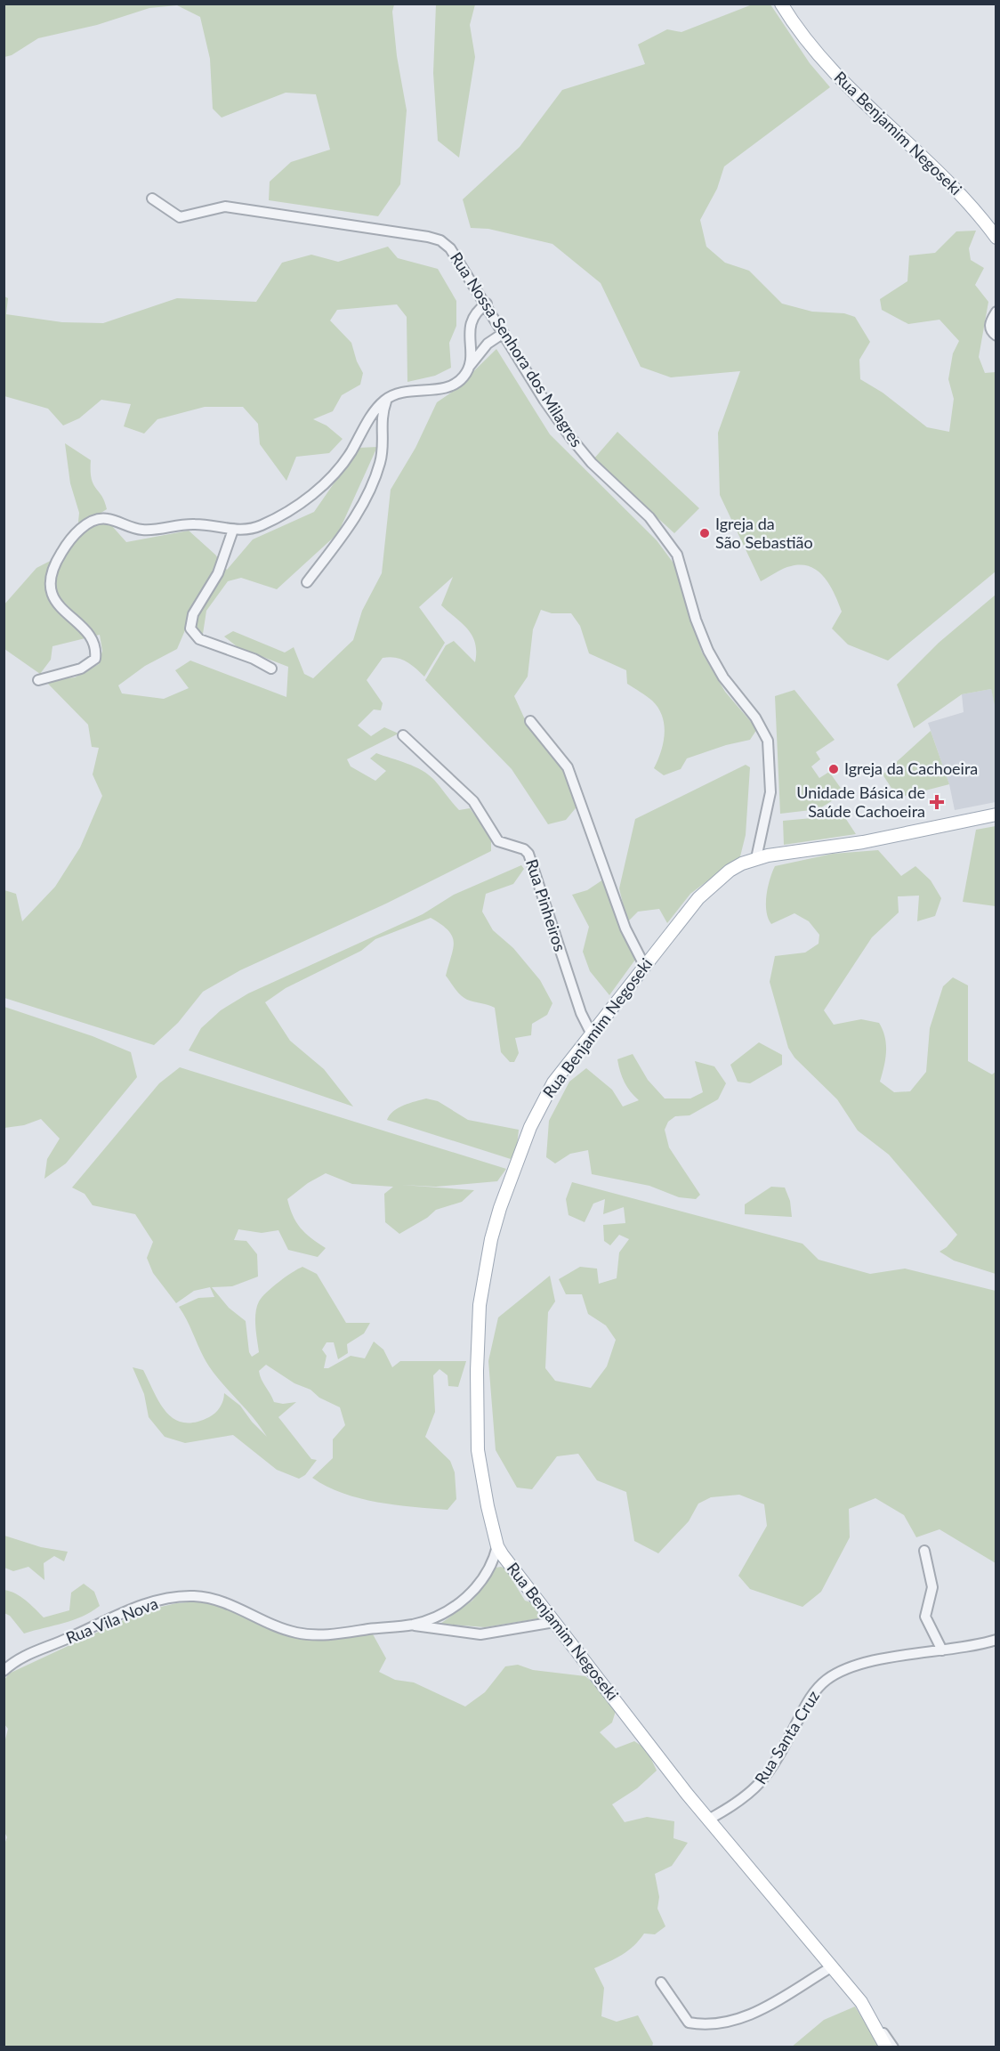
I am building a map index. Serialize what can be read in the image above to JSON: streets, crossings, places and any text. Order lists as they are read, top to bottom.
{
  "streets": {
    "main road": ["Rua Benjamim Negoseki"],
    "street": [
      "Rua Nossa Senhora dos Milagres",
      "Rua Pinheiros",
      "Rua Vila Nova",
      "Rua Santa Cruz"
    ]
  },
  "crossings": [
    ["Rua Benjamim Negoseki", "Rua Nossa Senhora dos Milagres"],
    ["Rua Benjamim Negoseki", "Rua Pinheiros"],
    ["Rua Benjamim Negoseki", "Rua Vila Nova"],
    ["Rua Benjamim Negoseki", "Rua Santa Cruz"]
  ],
  "places": {
    "other": ["Igreja da São Sebastião", "Igreja da Cachoeira"],
    "health": ["Unidade Básica de Saúde Cachoeira"]
  }
}
